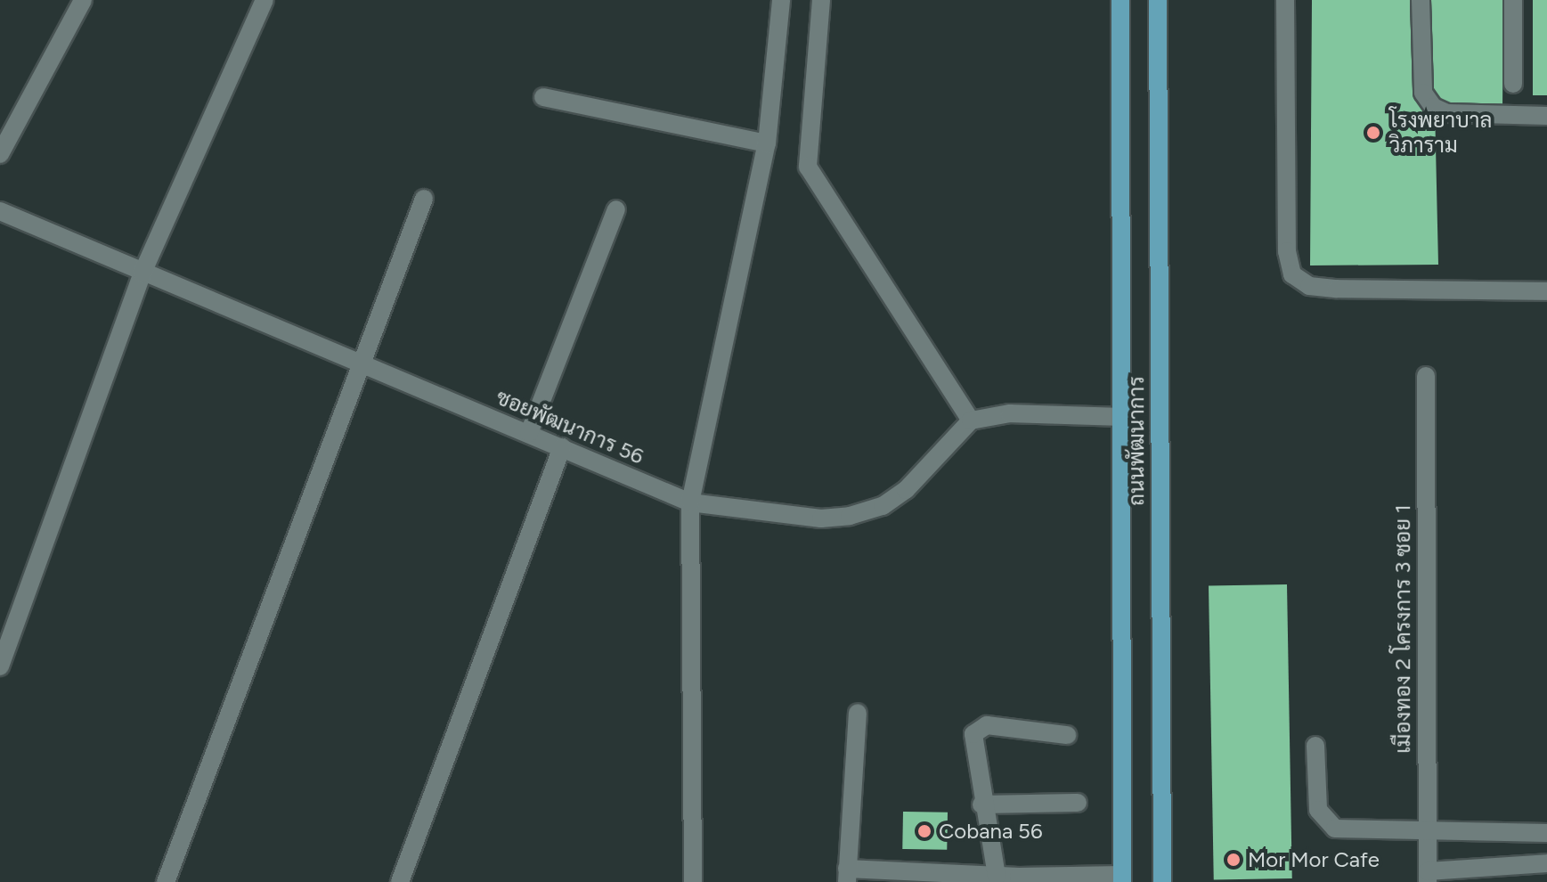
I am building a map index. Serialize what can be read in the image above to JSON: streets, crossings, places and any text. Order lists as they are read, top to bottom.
{
  "streets": {
    "main road": ["ถนนพัฒนาการ"],
    "street": ["ซอยพัฒนาการ 56", "เมืองทอง 2 โครงการ 3 ซอย 1"]
  },
  "places": ["โรงพยาบาล วิภาราม", "Cobana 56", "Mor Mor Cafe"]
}
